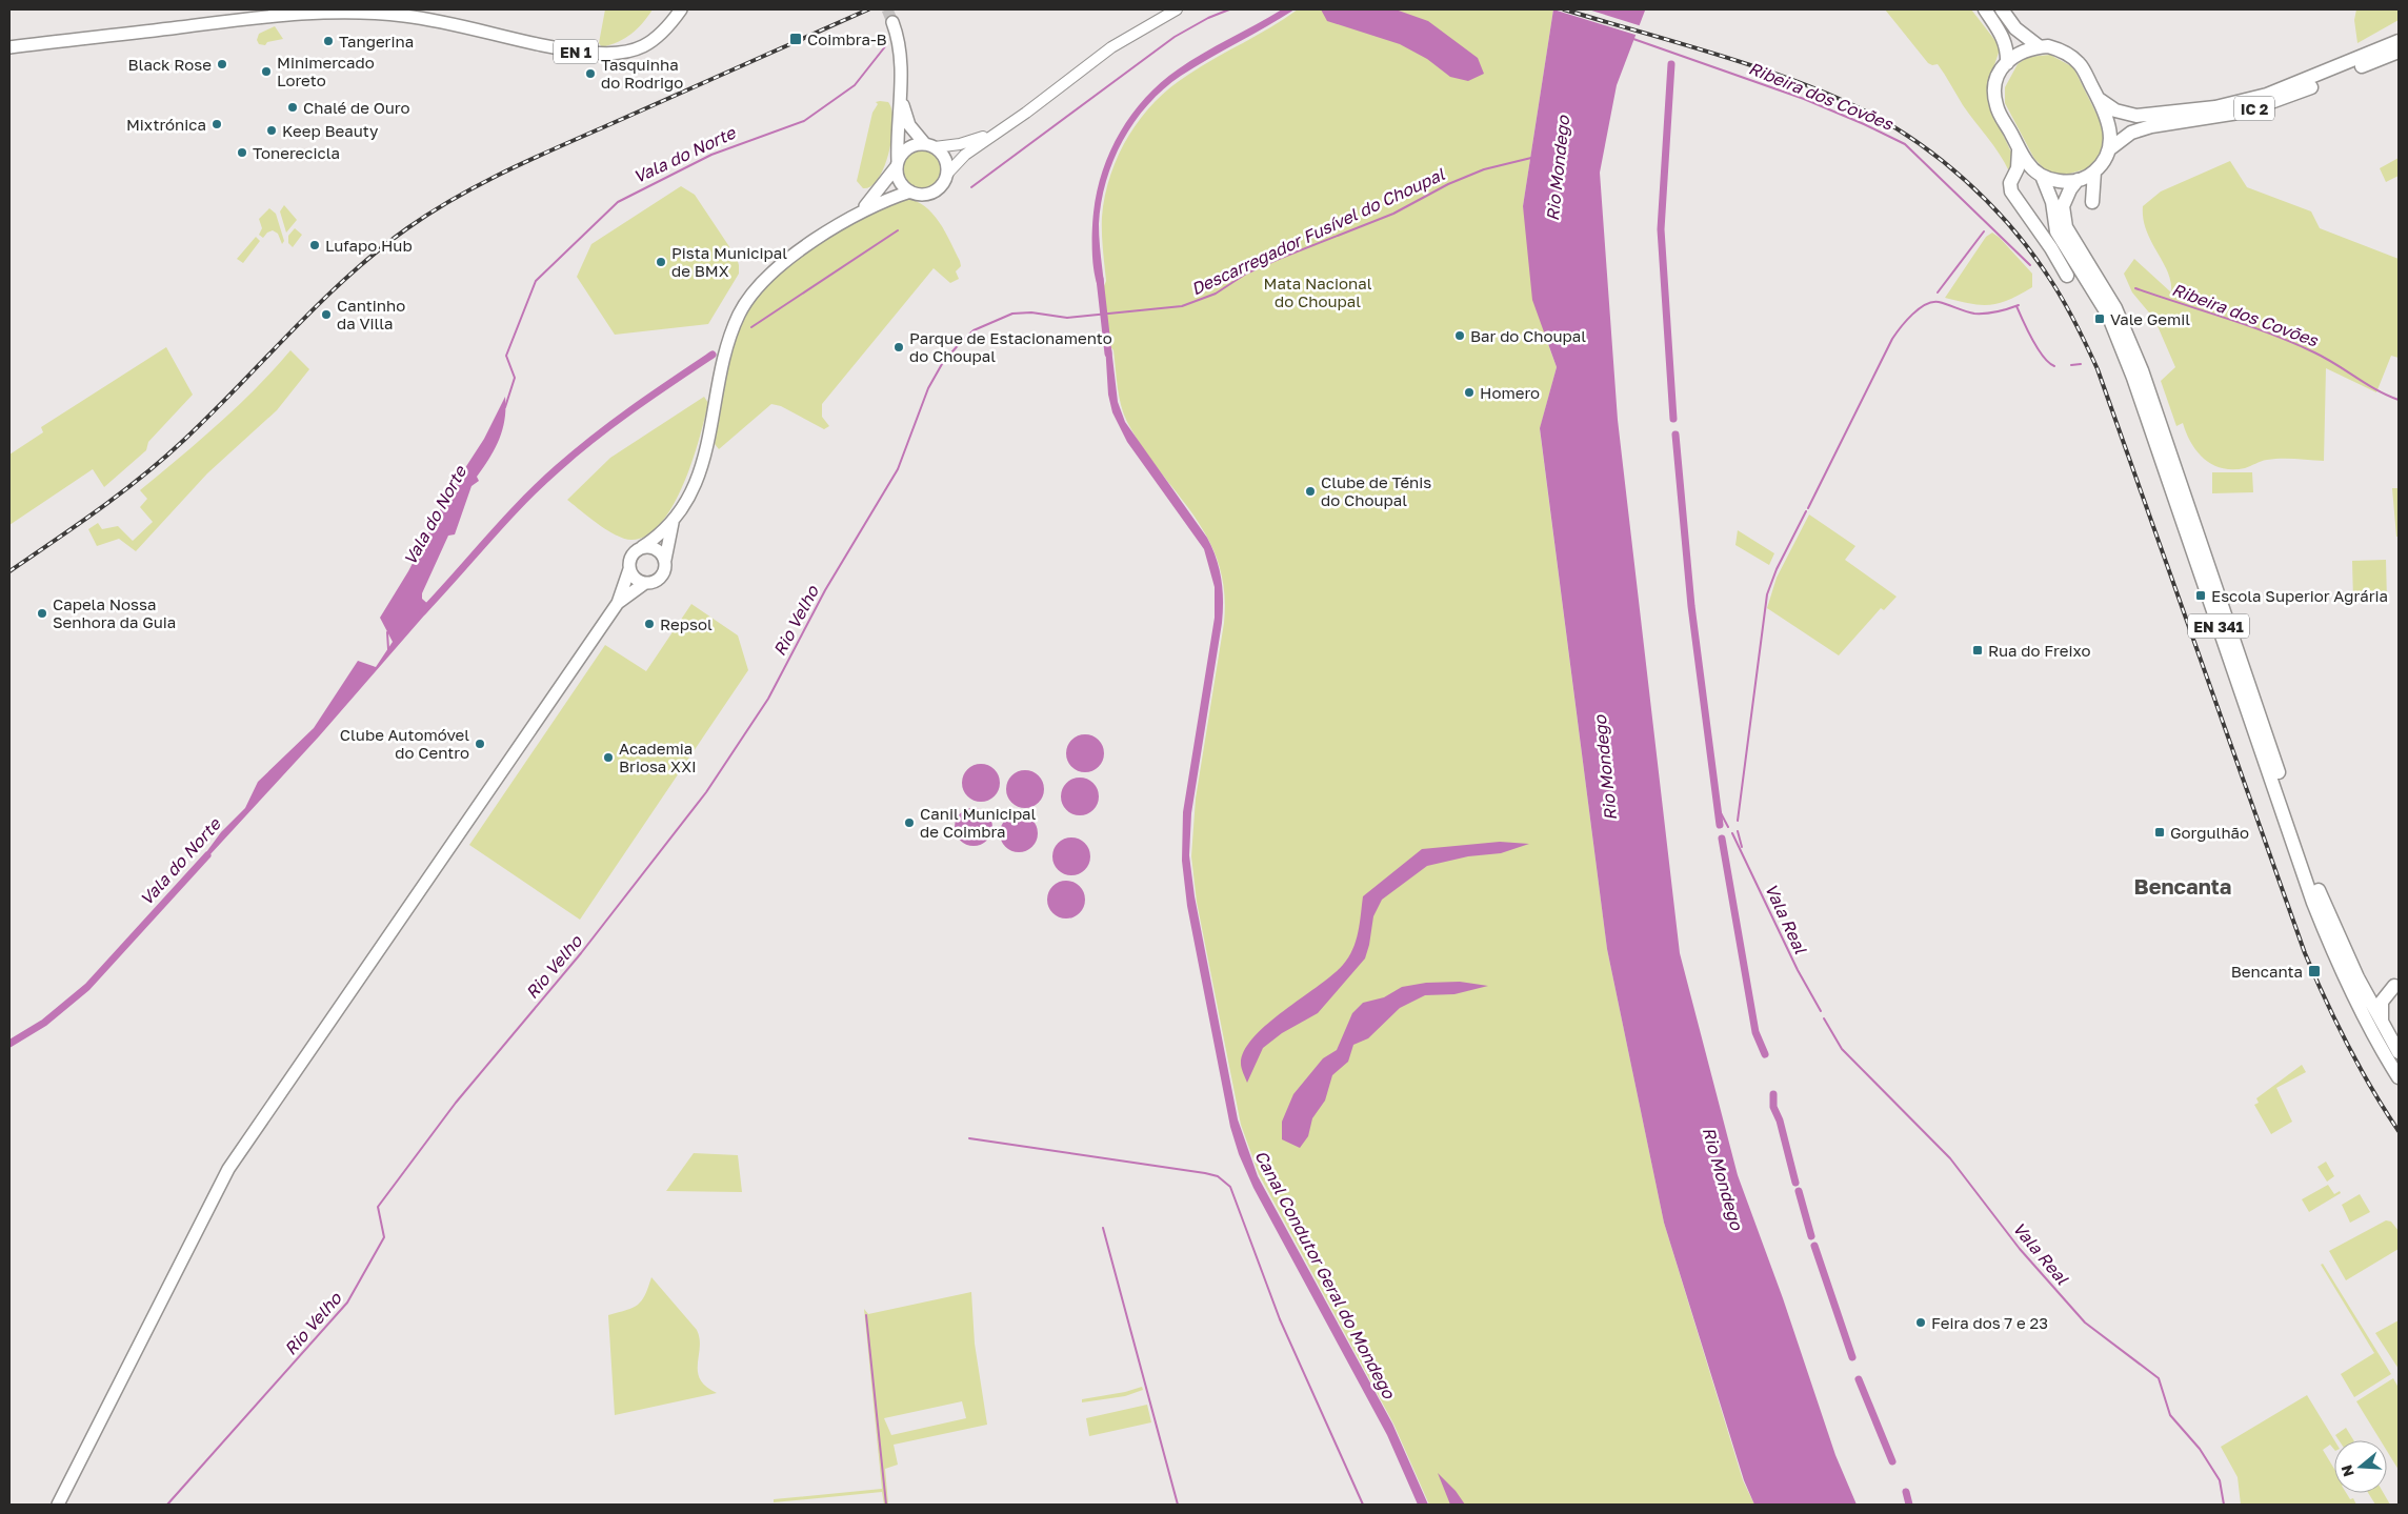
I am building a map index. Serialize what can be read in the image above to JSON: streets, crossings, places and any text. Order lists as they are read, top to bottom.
{
  "streets": {
    "highway": ["IC 2", "EN 341"],
    "main road": ["EN 1"]
  },
  "crossings": [
    ["IC 2", "EN 341"]
  ],
  "districts": ["Bencanta"],
  "water": [
    "Ribeira dos Covões",
    "Vala do Norte",
    "Rio Mondego",
    "Descarregador Fusível do Choupal",
    "Rio Velho",
    "Vala Real",
    "Canal Condutor Geral do Mondego"
  ],
  "parks": ["Mata Nacional do Choupal"],
  "places": {
    "transit": [
      "Coimbra-B",
      "Vale Gemil",
      "Escola Superior Agrária",
      "Rua do Freixo",
      "Gorgulhão",
      "Bencanta"
    ],
    "other": [
      "Tangerina",
      "Black Rose",
      "Minimercado Loreto",
      "Tasquinha do Rodrigo",
      "Chalé de Ouro",
      "Mixtrónica",
      "Keep Beauty",
      "Tonerecicla",
      "Lufapo Hub",
      "Pista Municipal de BMX",
      "Cantinho da Villa",
      "Bar do Choupal",
      "Parque de Estacionamento do Choupal",
      "Homero",
      "Clube de Ténis do Choupal",
      "Capela Nossa Senhora da Guia",
      "Repsol",
      "Clube Automóvel do Centro",
      "Academia Briosa XXI",
      "Canil Municipal de Coimbra",
      "Feira dos 7 e 23"
    ]
  },
  "north": "left"
}
